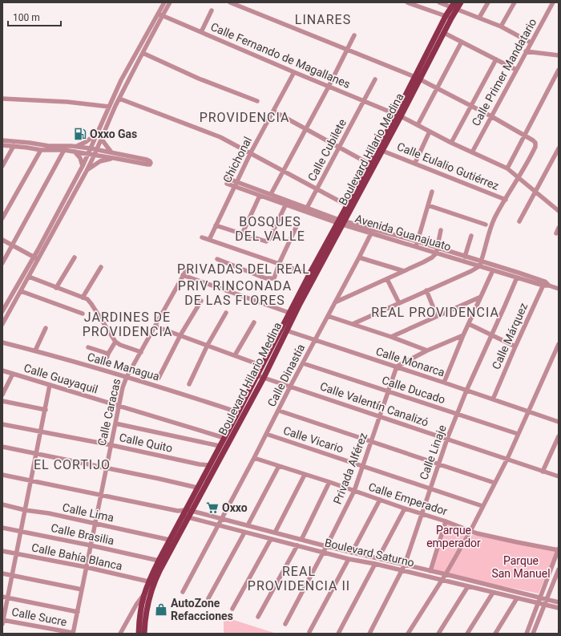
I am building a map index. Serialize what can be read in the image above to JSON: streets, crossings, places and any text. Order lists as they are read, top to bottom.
{
  "streets": {
    "main road": ["Boulevard Hilario Medina"],
    "street": [
      "Calle Fernando de Magallanes",
      "Calle Primer Mandatario",
      "Calle Cubilete",
      "Chichonal",
      "Calle Eulalio Gutiérrez",
      "Avenida Guanajuato",
      "Calle Márquez",
      "Calle Monarca",
      "Calle Managua",
      "Calle Dinastía",
      "Calle Guayaquil",
      "Calle Ducado",
      "Calle Valentín Canalizó",
      "Calle Caracas",
      "Calle Vicario",
      "Calle Quito",
      "Calle Linaje",
      "Privada Alférez",
      "Calle Emperador",
      "Calle Lima",
      "Calle Brasilia",
      "Boulevard Saturno",
      "Calle Bahía Blanca",
      "Calle Sucre"
    ]
  },
  "crossings": [
    ["Calle Fernando de Magallanes", "Calle Primer Mandatario"],
    ["Calle Fernando de Magallanes", "Boulevard Hilario Medina"],
    ["Calle Fernando de Magallanes", "Calle Cubilete"],
    ["Calle Fernando de Magallanes", "Chichonal"],
    ["Boulevard Hilario Medina", "Calle Eulalio Gutiérrez"],
    ["Boulevard Hilario Medina", "Avenida Guanajuato"],
    ["Boulevard Hilario Medina", "Calle Monarca"],
    ["Boulevard Hilario Medina", "Calle Managua"],
    ["Boulevard Hilario Medina", "Calle Guayaquil"],
    ["Boulevard Hilario Medina", "Calle Valentín Canalizó"],
    ["Boulevard Hilario Medina", "Calle Quito"],
    ["Boulevard Hilario Medina", "Calle Lima"],
    ["Boulevard Hilario Medina", "Calle Brasilia"],
    ["Boulevard Hilario Medina", "Boulevard Saturno"],
    ["Boulevard Hilario Medina", "Calle Bahía Blanca"],
    ["Calle Cubilete", "Avenida Guanajuato"],
    ["Chichonal", "Avenida Guanajuato"],
    ["Avenida Guanajuato", "Calle Márquez"],
    ["Avenida Guanajuato", "Calle Dinastía"],
    ["Avenida Guanajuato", "Calle Linaje"],
    ["Calle Márquez", "Calle Monarca"],
    ["Calle Monarca", "Calle Dinastía"],
    ["Calle Monarca", "Calle Linaje"],
    ["Calle Monarca", "Privada Alférez"],
    ["Calle Managua", "Calle Caracas"],
    ["Calle Dinastía", "Calle Ducado"],
    ["Calle Dinastía", "Calle Valentín Canalizó"],
    ["Calle Dinastía", "Calle Vicario"],
    ["Calle Dinastía", "Calle Emperador"],
    ["Calle Dinastía", "Boulevard Saturno"],
    ["Calle Guayaquil", "Calle Caracas"],
    ["Calle Ducado", "Calle Linaje"],
    ["Calle Ducado", "Privada Alférez"],
    ["Calle Valentín Canalizó", "Calle Linaje"],
    ["Calle Valentín Canalizó", "Privada Alférez"],
    ["Calle Caracas", "Calle Quito"],
    ["Calle Caracas", "Calle Lima"],
    ["Calle Caracas", "Calle Brasilia"],
    ["Calle Caracas", "Boulevard Saturno"],
    ["Calle Caracas", "Calle Bahía Blanca"],
    ["Calle Caracas", "Calle Sucre"],
    ["Calle Vicario", "Calle Linaje"],
    ["Calle Vicario", "Privada Alférez"],
    ["Calle Linaje", "Calle Emperador"],
    ["Calle Linaje", "Boulevard Saturno"],
    ["Privada Alférez", "Calle Emperador"],
    ["Privada Alférez", "Boulevard Saturno"]
  ],
  "districts": [
    "LINARES",
    "PROVIDENCIA",
    "BOSQUES DEL VALLE",
    "PRIVADAS DEL REAL",
    "PRIV RINCONADA DE LAS FLORES",
    "REAL PROVIDENCIA",
    "JARDINES DE PROVIDENCIA",
    "EL CORTIJO",
    "REAL PROVIDENCIA II"
  ],
  "parks": ["Parque emperador", "Parque San Manuel"],
  "places": {
    "fuel station": ["Oxxo Gas"],
    "supermarket": ["Oxxo"],
    "shop": ["AutoZone Refacciones"]
  },
  "scale_bar": "100 m"
}
